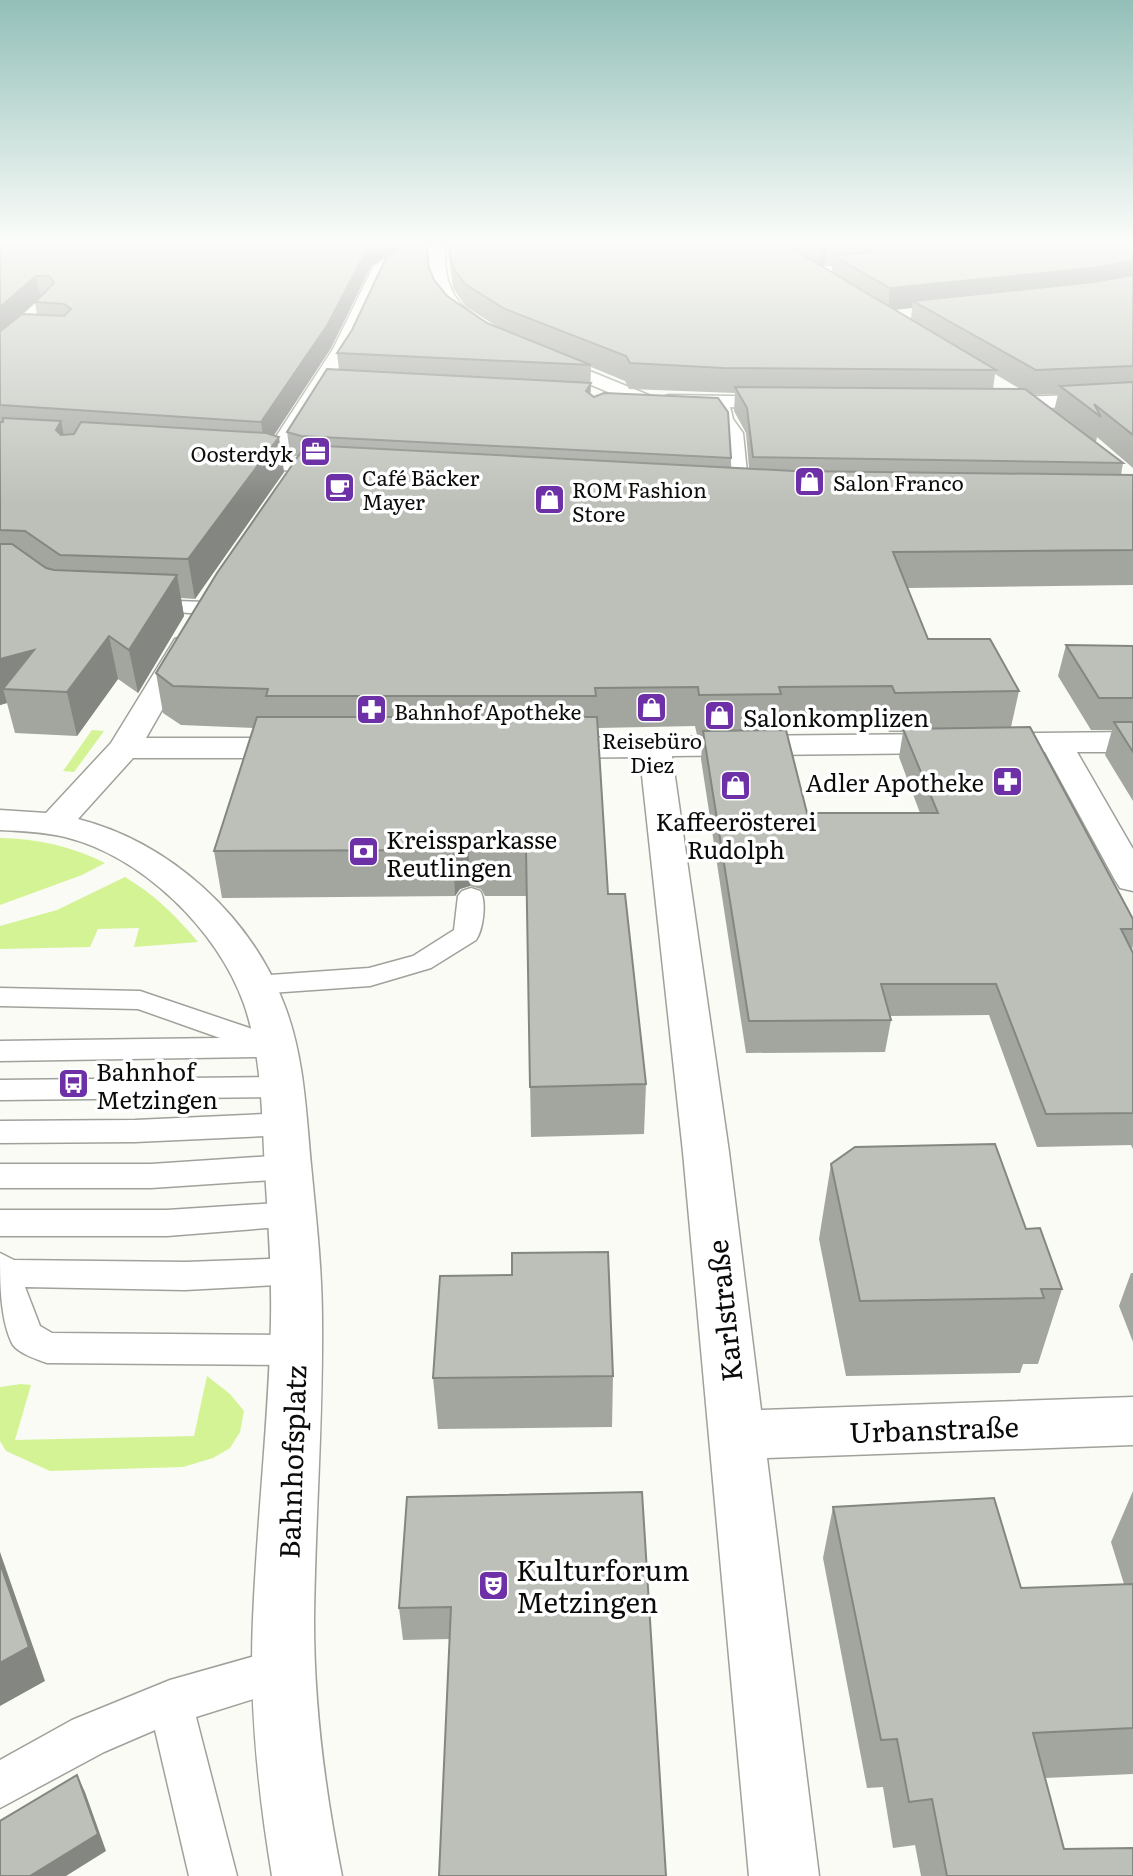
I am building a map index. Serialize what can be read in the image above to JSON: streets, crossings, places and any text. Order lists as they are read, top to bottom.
{
  "streets": {
    "street": ["Karlstraße", "Urbanstraße", "Bahnhofsplatz"]
  },
  "crossings": [
    ["Karlstraße", "Urbanstraße"]
  ],
  "places": {
    "office": ["Oosterdyk"],
    "shop": [
      "Salon Franco",
      "ROM Fashion Store",
      "Reisebüro Diez",
      "Salonkomplizen",
      "Kaffeerösterei Rudolph"
    ],
    "cafe": ["Café Bäcker Mayer"],
    "pharmacy": ["Bahnhof Apotheke", "Adler Apotheke"],
    "bank": ["Kreissparkasse Reutlingen"],
    "bus stop": ["Bahnhof Metzingen"],
    "theatre": ["Kulturforum Metzingen"]
  }
}
